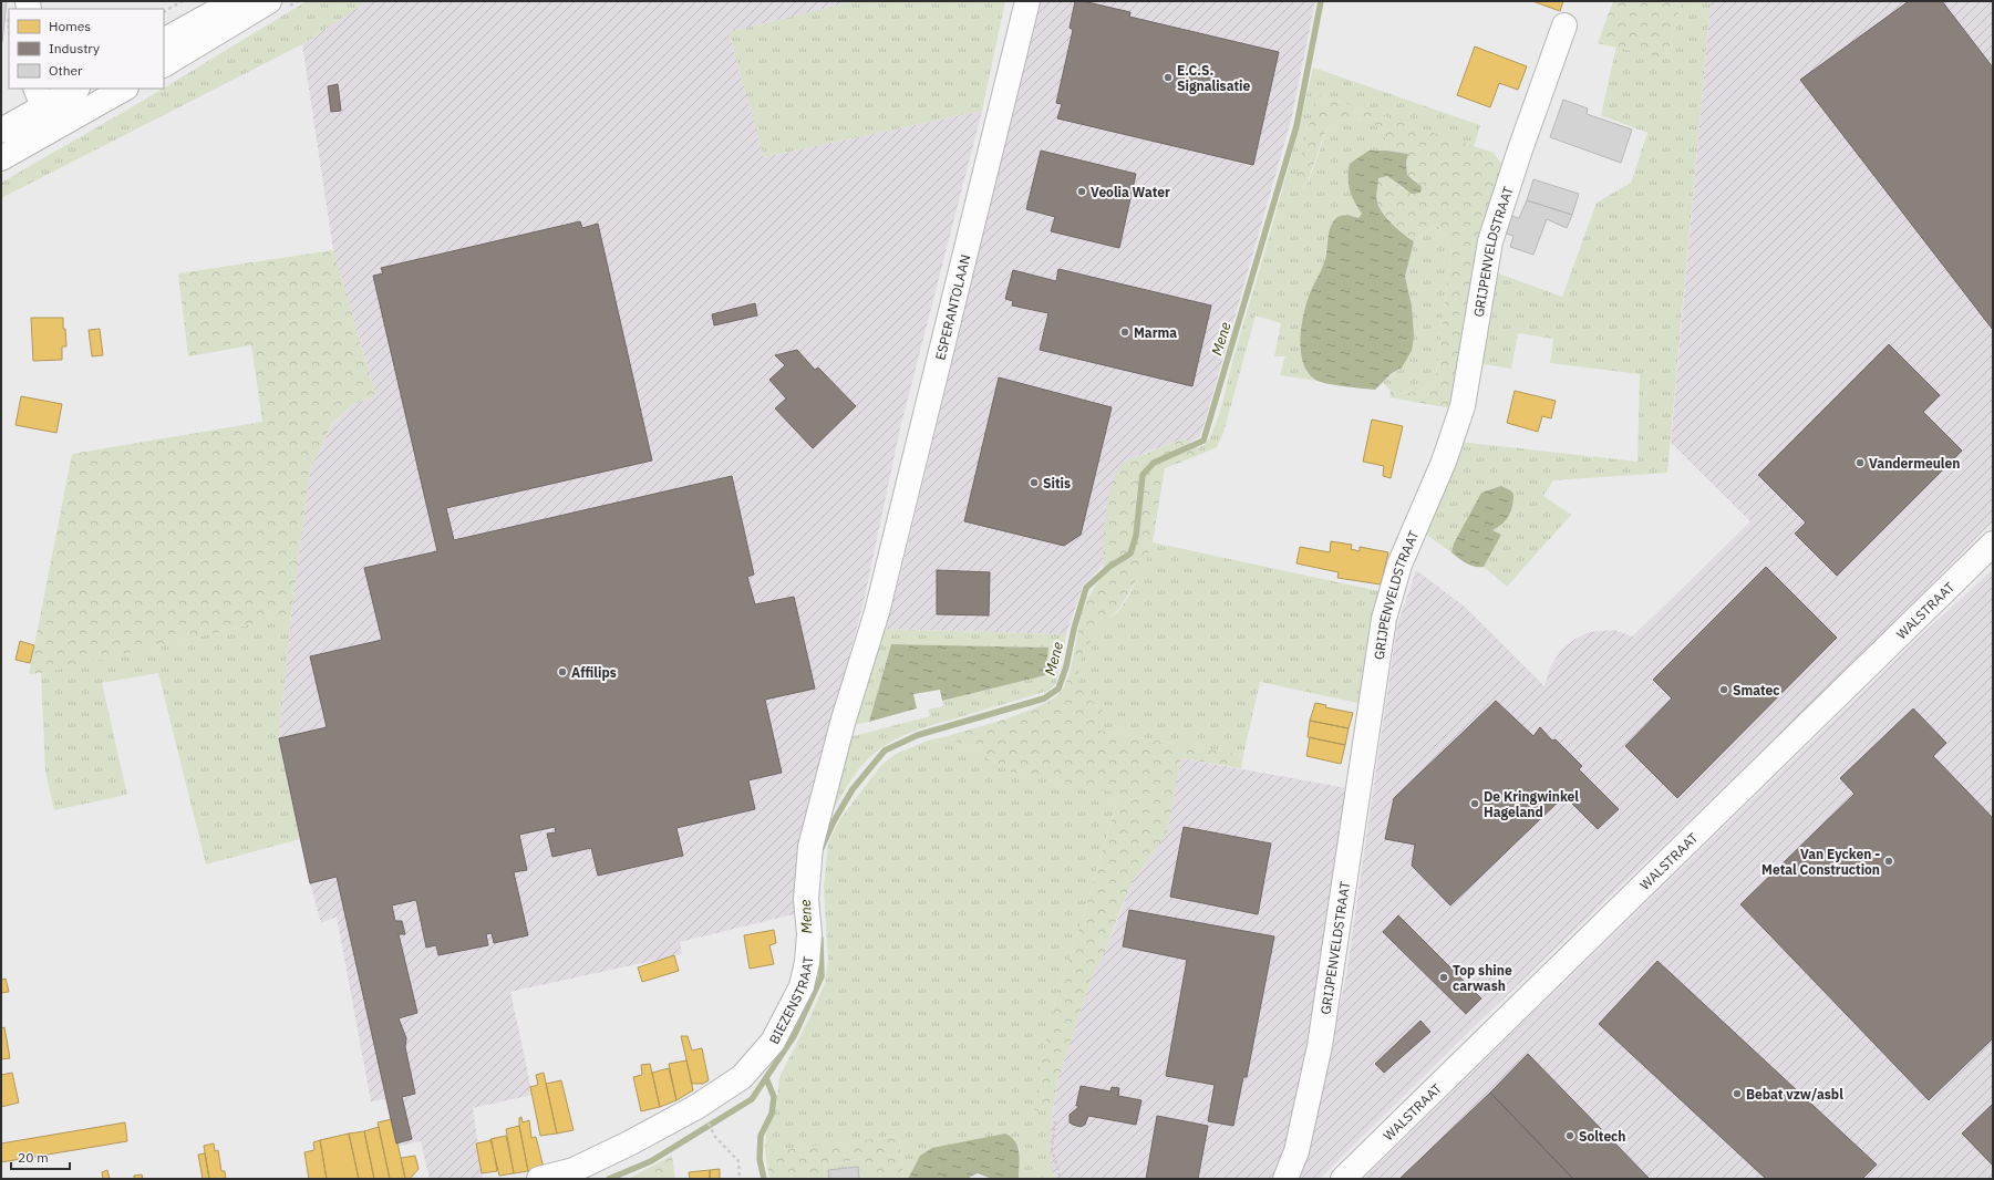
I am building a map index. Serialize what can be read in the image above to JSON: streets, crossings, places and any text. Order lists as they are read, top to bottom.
{
  "streets": {
    "street": [
      "GRIJPENVELDSTRAAT",
      "ESPERANTOLAAN",
      "WALSTRAAT",
      "BIEZENSTRAAT"
    ]
  },
  "crossings": [
    ["ESPERANTOLAAN", "BIEZENSTRAAT"]
  ],
  "water": ["Mene"],
  "places": [
    "E.C.S. Signalisatie",
    "Veolia Water",
    "Marma",
    "Vandermeulen",
    "Sitis",
    "Affilips",
    "Smatec",
    "De Kringwinkel Hageland",
    "Van Eycken - Metal Construction",
    "Top shine carwash",
    "Bebat vzw/asbl",
    "Soltech"
  ],
  "legend": ["Homes", "Industry", "Other"],
  "scale_bar": "20 m"
}
